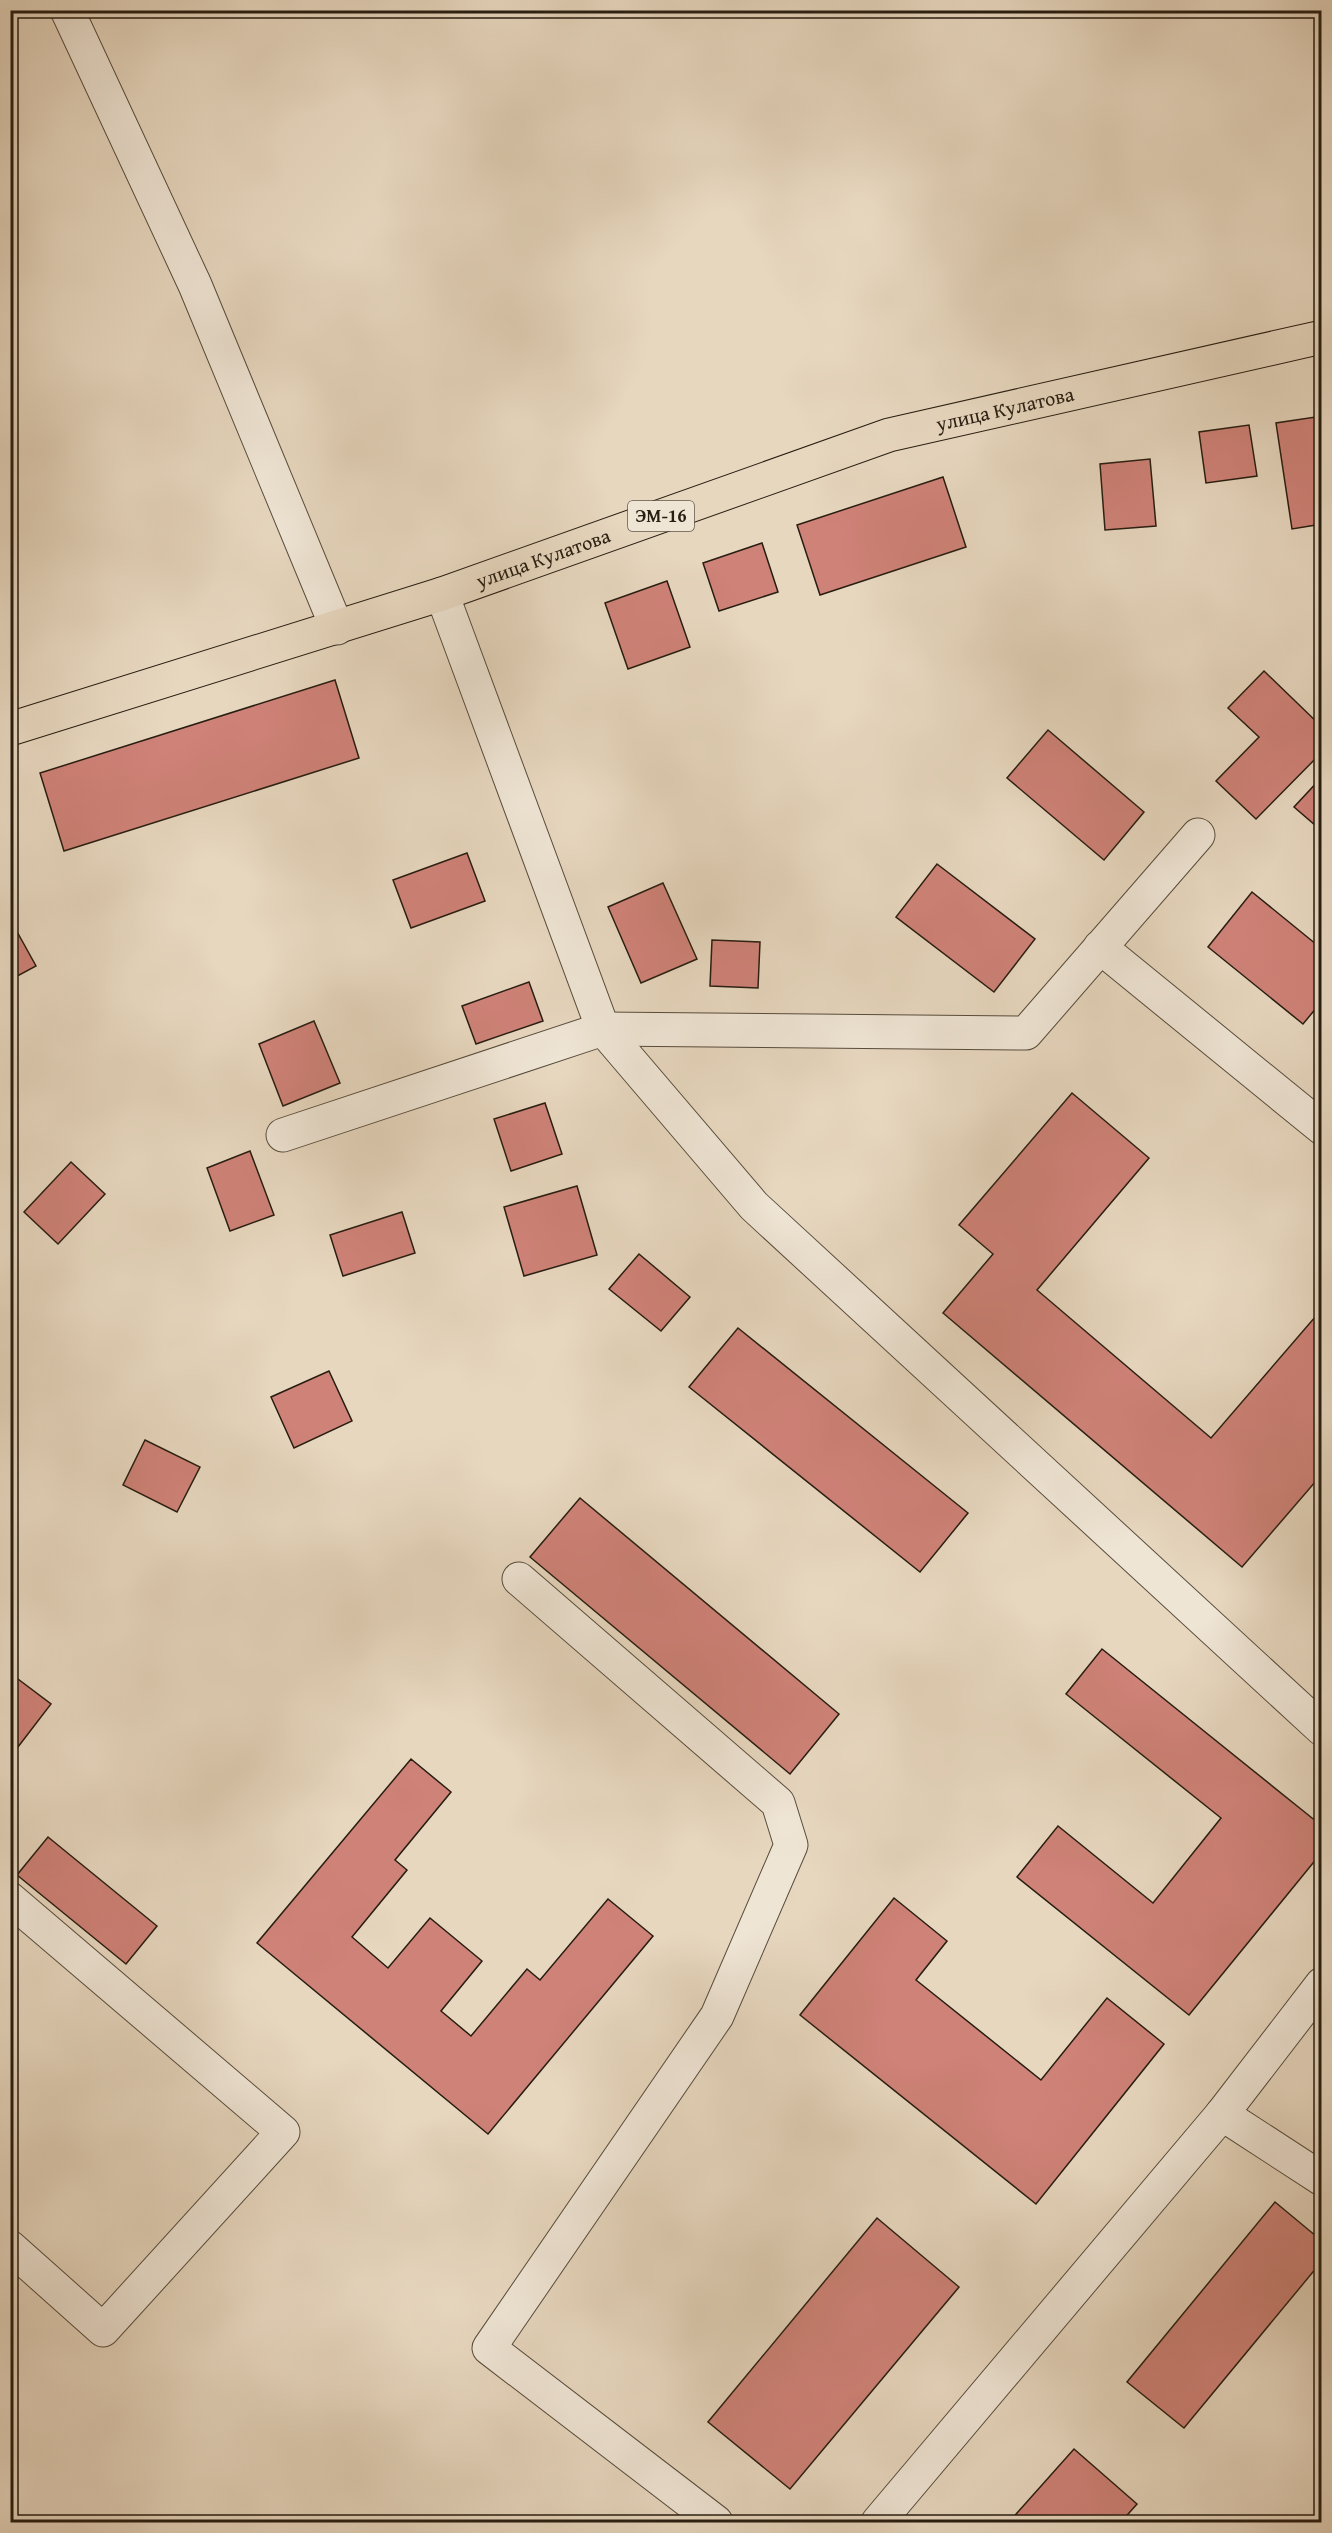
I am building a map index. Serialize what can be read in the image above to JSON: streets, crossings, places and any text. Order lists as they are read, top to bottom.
{
  "streets": {
    "highway": ["улица Кулатова", "ЭМ-16"]
  }
}
